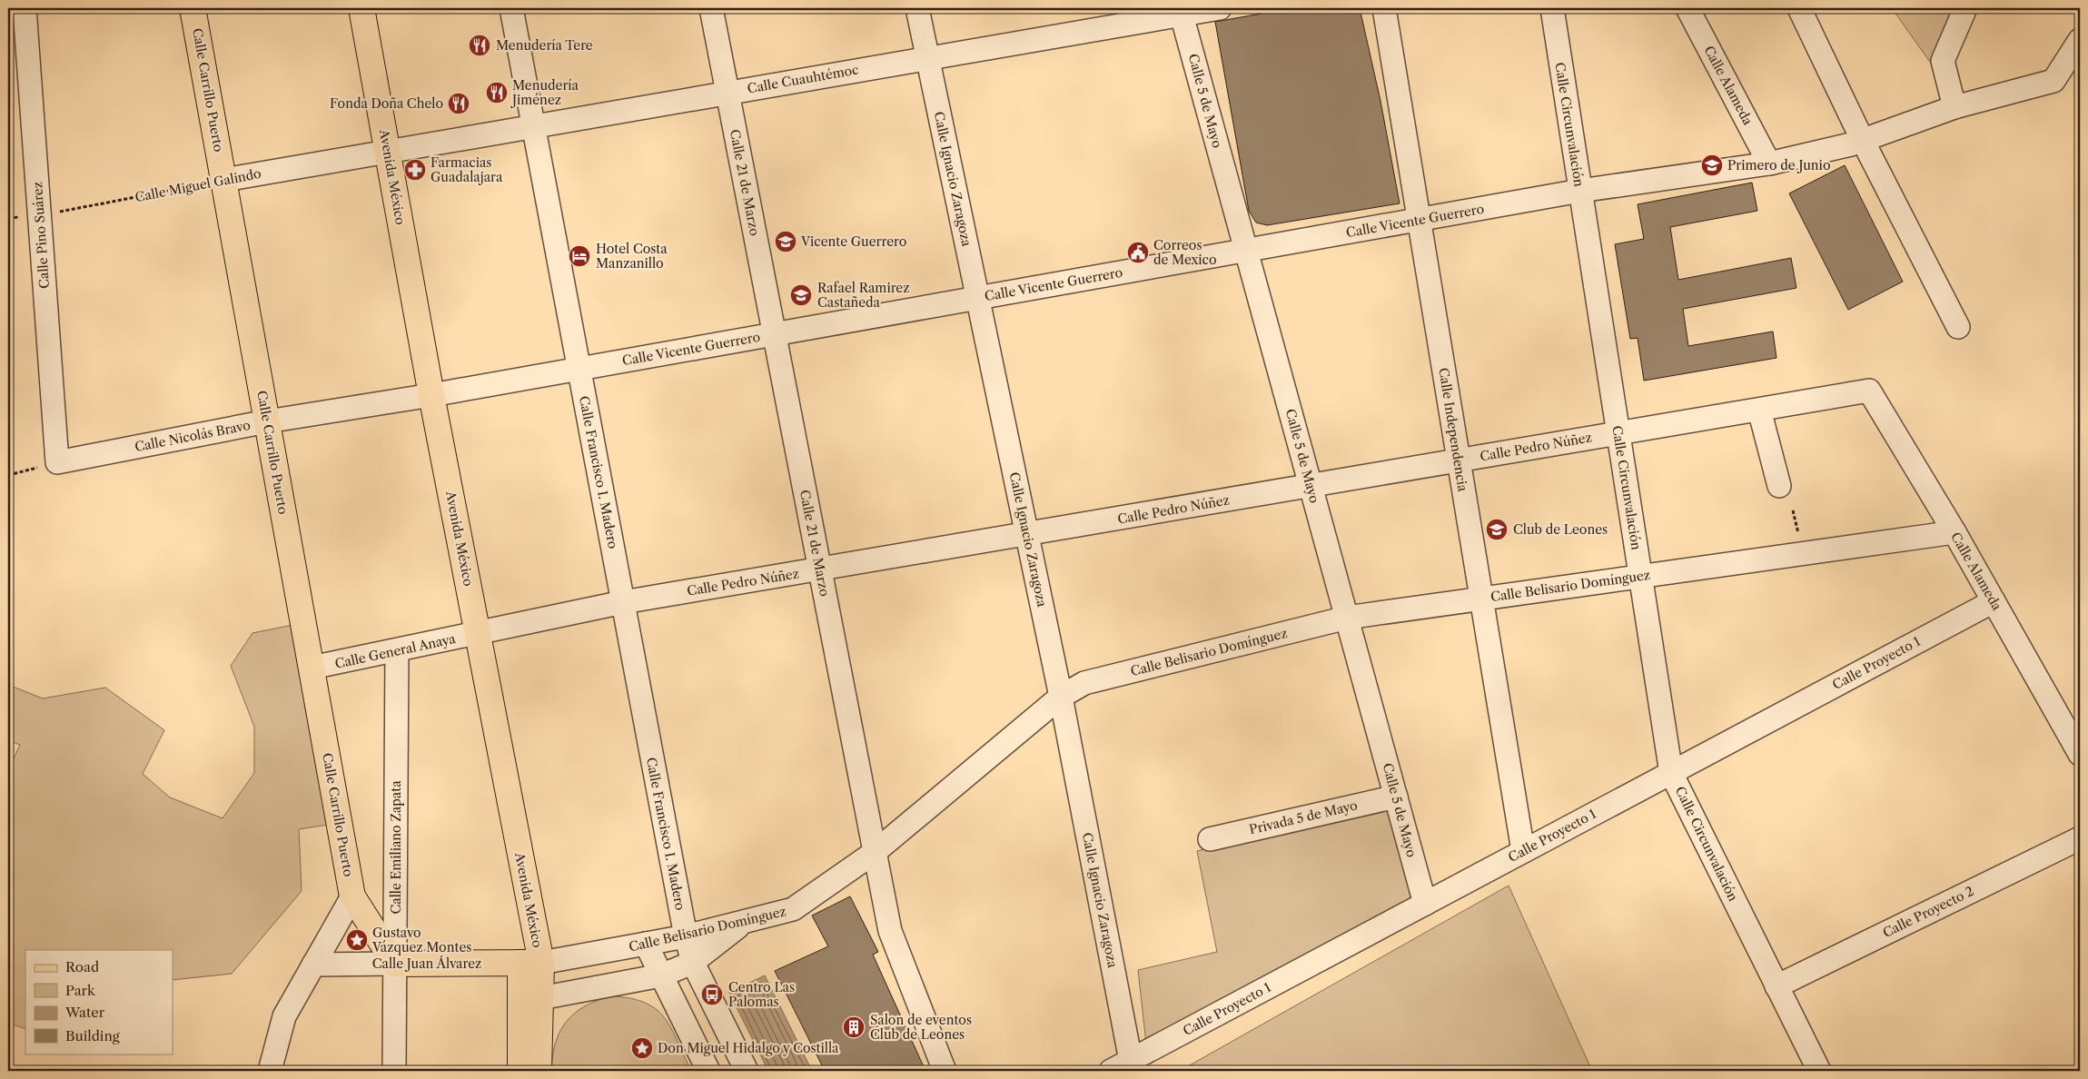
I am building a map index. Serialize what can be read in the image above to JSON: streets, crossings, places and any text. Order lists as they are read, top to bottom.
{
  "streets": {
    "main road": ["Calle Carrillo Puerto", "Avenida México", "Calle Juan Álvarez"],
    "street": [
      "Calle Cuauhtémoc",
      "Calle Alameda",
      "Calle 5 de Mayo",
      "Calle Circunvalación",
      "Calle Ignacio Zaragoza",
      "Calle 21 de Marzo",
      "Calle Miguel Galindo",
      "Calle Vicente Guerrero",
      "Calle Pino Suárez",
      "Calle Independencia",
      "Calle Nicolás Bravo",
      "Calle Pedro Núñez",
      "Calle Francisco I. Madero",
      "Calle Belisario Domínguez",
      "Calle General Anaya",
      "Calle Proyecto 1",
      "Privada 5 de Mayo",
      "Calle Emiliano Zapata",
      "Calle Proyecto 2"
    ]
  },
  "crossings": [
    ["Calle Cuauhtémoc", "Calle 5 de Mayo"],
    ["Calle Cuauhtémoc", "Avenida México"],
    ["Calle Cuauhtémoc", "Calle Ignacio Zaragoza"],
    ["Calle Cuauhtémoc", "Calle 21 de Marzo"],
    ["Calle Cuauhtémoc", "Calle Miguel Galindo"],
    ["Calle Cuauhtémoc", "Calle Francisco I. Madero"],
    ["Calle Alameda", "Calle Vicente Guerrero"],
    ["Calle Alameda", "Calle Pedro Núñez"],
    ["Calle Alameda", "Calle Belisario Domínguez"],
    ["Calle Alameda", "Calle Proyecto 1"],
    ["Calle Carrillo Puerto", "Calle Miguel Galindo"],
    ["Calle Carrillo Puerto", "Calle Nicolás Bravo"],
    ["Calle Carrillo Puerto", "Calle General Anaya"],
    ["Calle Carrillo Puerto", "Calle Emiliano Zapata"],
    ["Calle Carrillo Puerto", "Calle Juan Álvarez"],
    ["Calle 5 de Mayo", "Calle Vicente Guerrero"],
    ["Calle 5 de Mayo", "Calle Pedro Núñez"],
    ["Calle 5 de Mayo", "Calle Belisario Domínguez"],
    ["Calle 5 de Mayo", "Calle Proyecto 1"],
    ["Calle 5 de Mayo", "Privada 5 de Mayo"],
    ["Calle Circunvalación", "Calle Vicente Guerrero"],
    ["Calle Circunvalación", "Calle Pedro Núñez"],
    ["Calle Circunvalación", "Calle Belisario Domínguez"],
    ["Calle Circunvalación", "Calle Proyecto 1"],
    ["Calle Circunvalación", "Calle Proyecto 2"],
    ["Avenida México", "Calle Miguel Galindo"],
    ["Avenida México", "Calle Vicente Guerrero"],
    ["Avenida México", "Calle Nicolás Bravo"],
    ["Avenida México", "Calle Pedro Núñez"],
    ["Avenida México", "Calle Belisario Domínguez"],
    ["Avenida México", "Calle General Anaya"],
    ["Avenida México", "Calle Juan Álvarez"],
    ["Calle Ignacio Zaragoza", "Calle Vicente Guerrero"],
    ["Calle Ignacio Zaragoza", "Calle Pedro Núñez"],
    ["Calle Ignacio Zaragoza", "Calle Belisario Domínguez"],
    ["Calle Ignacio Zaragoza", "Calle Proyecto 1"],
    ["Calle 21 de Marzo", "Calle Vicente Guerrero"],
    ["Calle 21 de Marzo", "Calle Pedro Núñez"],
    ["Calle 21 de Marzo", "Calle Belisario Domínguez"],
    ["Calle Miguel Galindo", "Calle Pino Suárez"],
    ["Calle Vicente Guerrero", "Calle Independencia"],
    ["Calle Vicente Guerrero", "Calle Nicolás Bravo"],
    ["Calle Vicente Guerrero", "Calle Francisco I. Madero"],
    ["Calle Pino Suárez", "Calle Nicolás Bravo"],
    ["Calle Independencia", "Calle Pedro Núñez"],
    ["Calle Independencia", "Calle Belisario Domínguez"],
    ["Calle Independencia", "Calle Proyecto 1"],
    ["Calle Pedro Núñez", "Calle Francisco I. Madero"],
    ["Calle Pedro Núñez", "Calle General Anaya"],
    ["Calle Francisco I. Madero", "Calle Belisario Domínguez"],
    ["Calle Belisario Domínguez", "Calle Juan Álvarez"],
    ["Calle General Anaya", "Calle Emiliano Zapata"],
    ["Calle Emiliano Zapata", "Calle Juan Álvarez"]
  ],
  "places": {
    "restaurant": ["Menudería Tere", "Menudería Jiménez", "Fonda Doña Chelo"],
    "school or university": [
      "Primero de Junio",
      "Vicente Guerrero",
      "Rafael Ramirez Castañeda",
      "Club de Leones"
    ],
    "pharmacy": ["Farmacias Guadalajara"],
    "public building": ["Correos de Mexico"],
    "hotel": ["Hotel Costa Manzanillo"],
    "place": ["Gustavo Vázquez Montes", "Don Miguel Hidalgo y Costilla"],
    "bus stop": ["Centro Las Palomas"],
    "building": ["Salon de eventos Club de Leones"]
  },
  "legend": [
    "Road",
    "Park",
    "Water",
    "Building"
  ]
}
